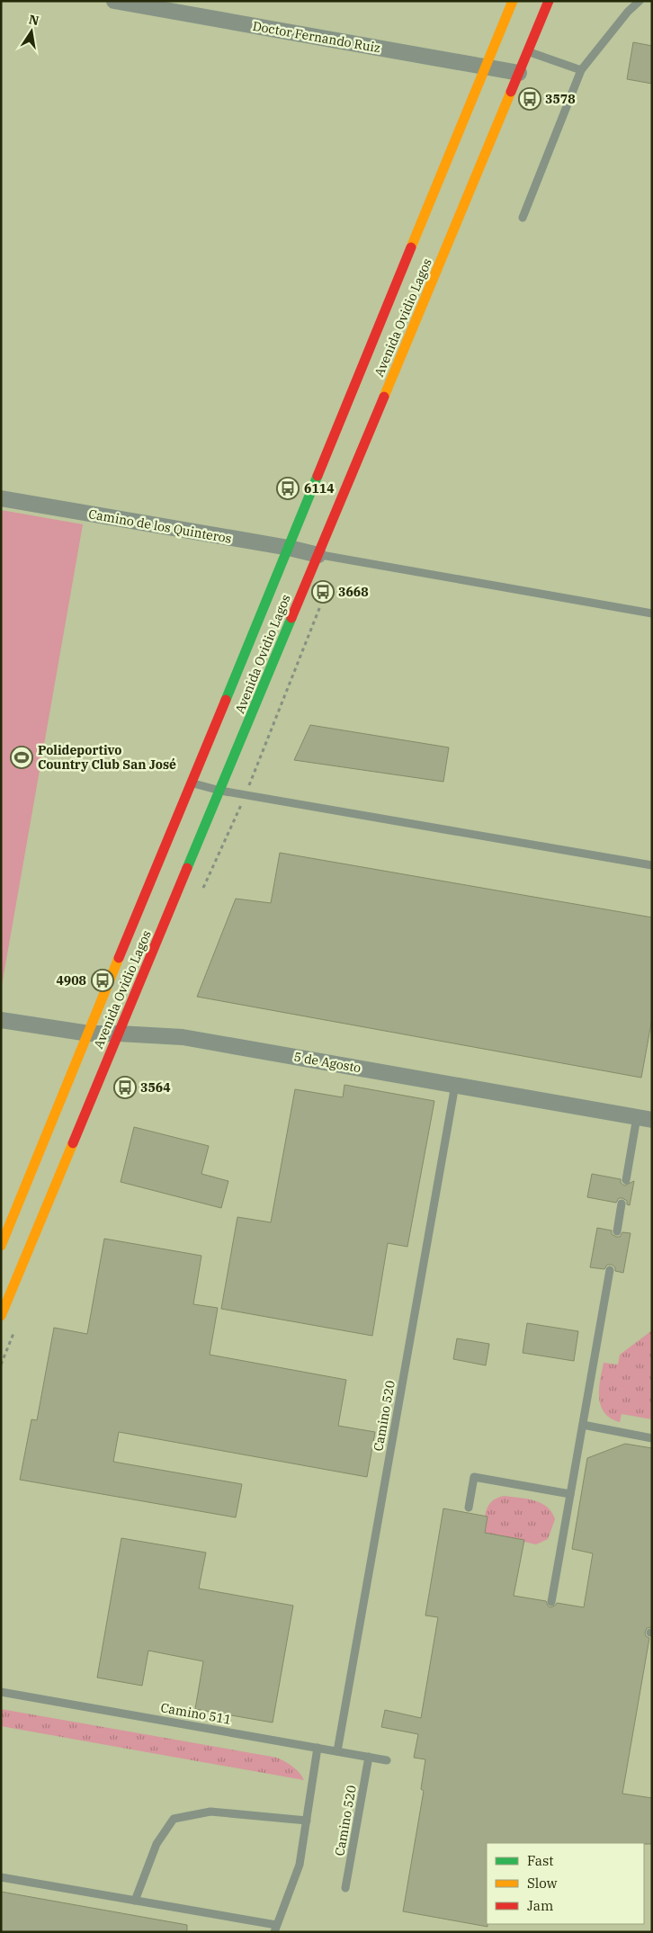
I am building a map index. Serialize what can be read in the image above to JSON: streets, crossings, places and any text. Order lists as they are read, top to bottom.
{
  "streets": {
    "main road": ["Avenida Ovidio Lagos"],
    "street": ["Doctor Fernando Ruiz", "Camino de los Quinteros", "5 de Agosto"],
    "lane": ["Camino 520", "Camino 511"]
  },
  "crossings": [
    ["Doctor Fernando Ruiz", "Avenida Ovidio Lagos"],
    ["Avenida Ovidio Lagos", "Camino de los Quinteros"],
    ["Avenida Ovidio Lagos", "5 de Agosto"],
    ["5 de Agosto", "Camino 520"],
    ["Camino 520", "Camino 511"]
  ],
  "places": {
    "bus stop": [
      "3578",
      "6114",
      "3668",
      "4908",
      "3564"
    ],
    "sports": ["Polideportivo Country Club San José"]
  },
  "legend": ["Fast", "Slow", "Jam"],
  "north": "top"
}
